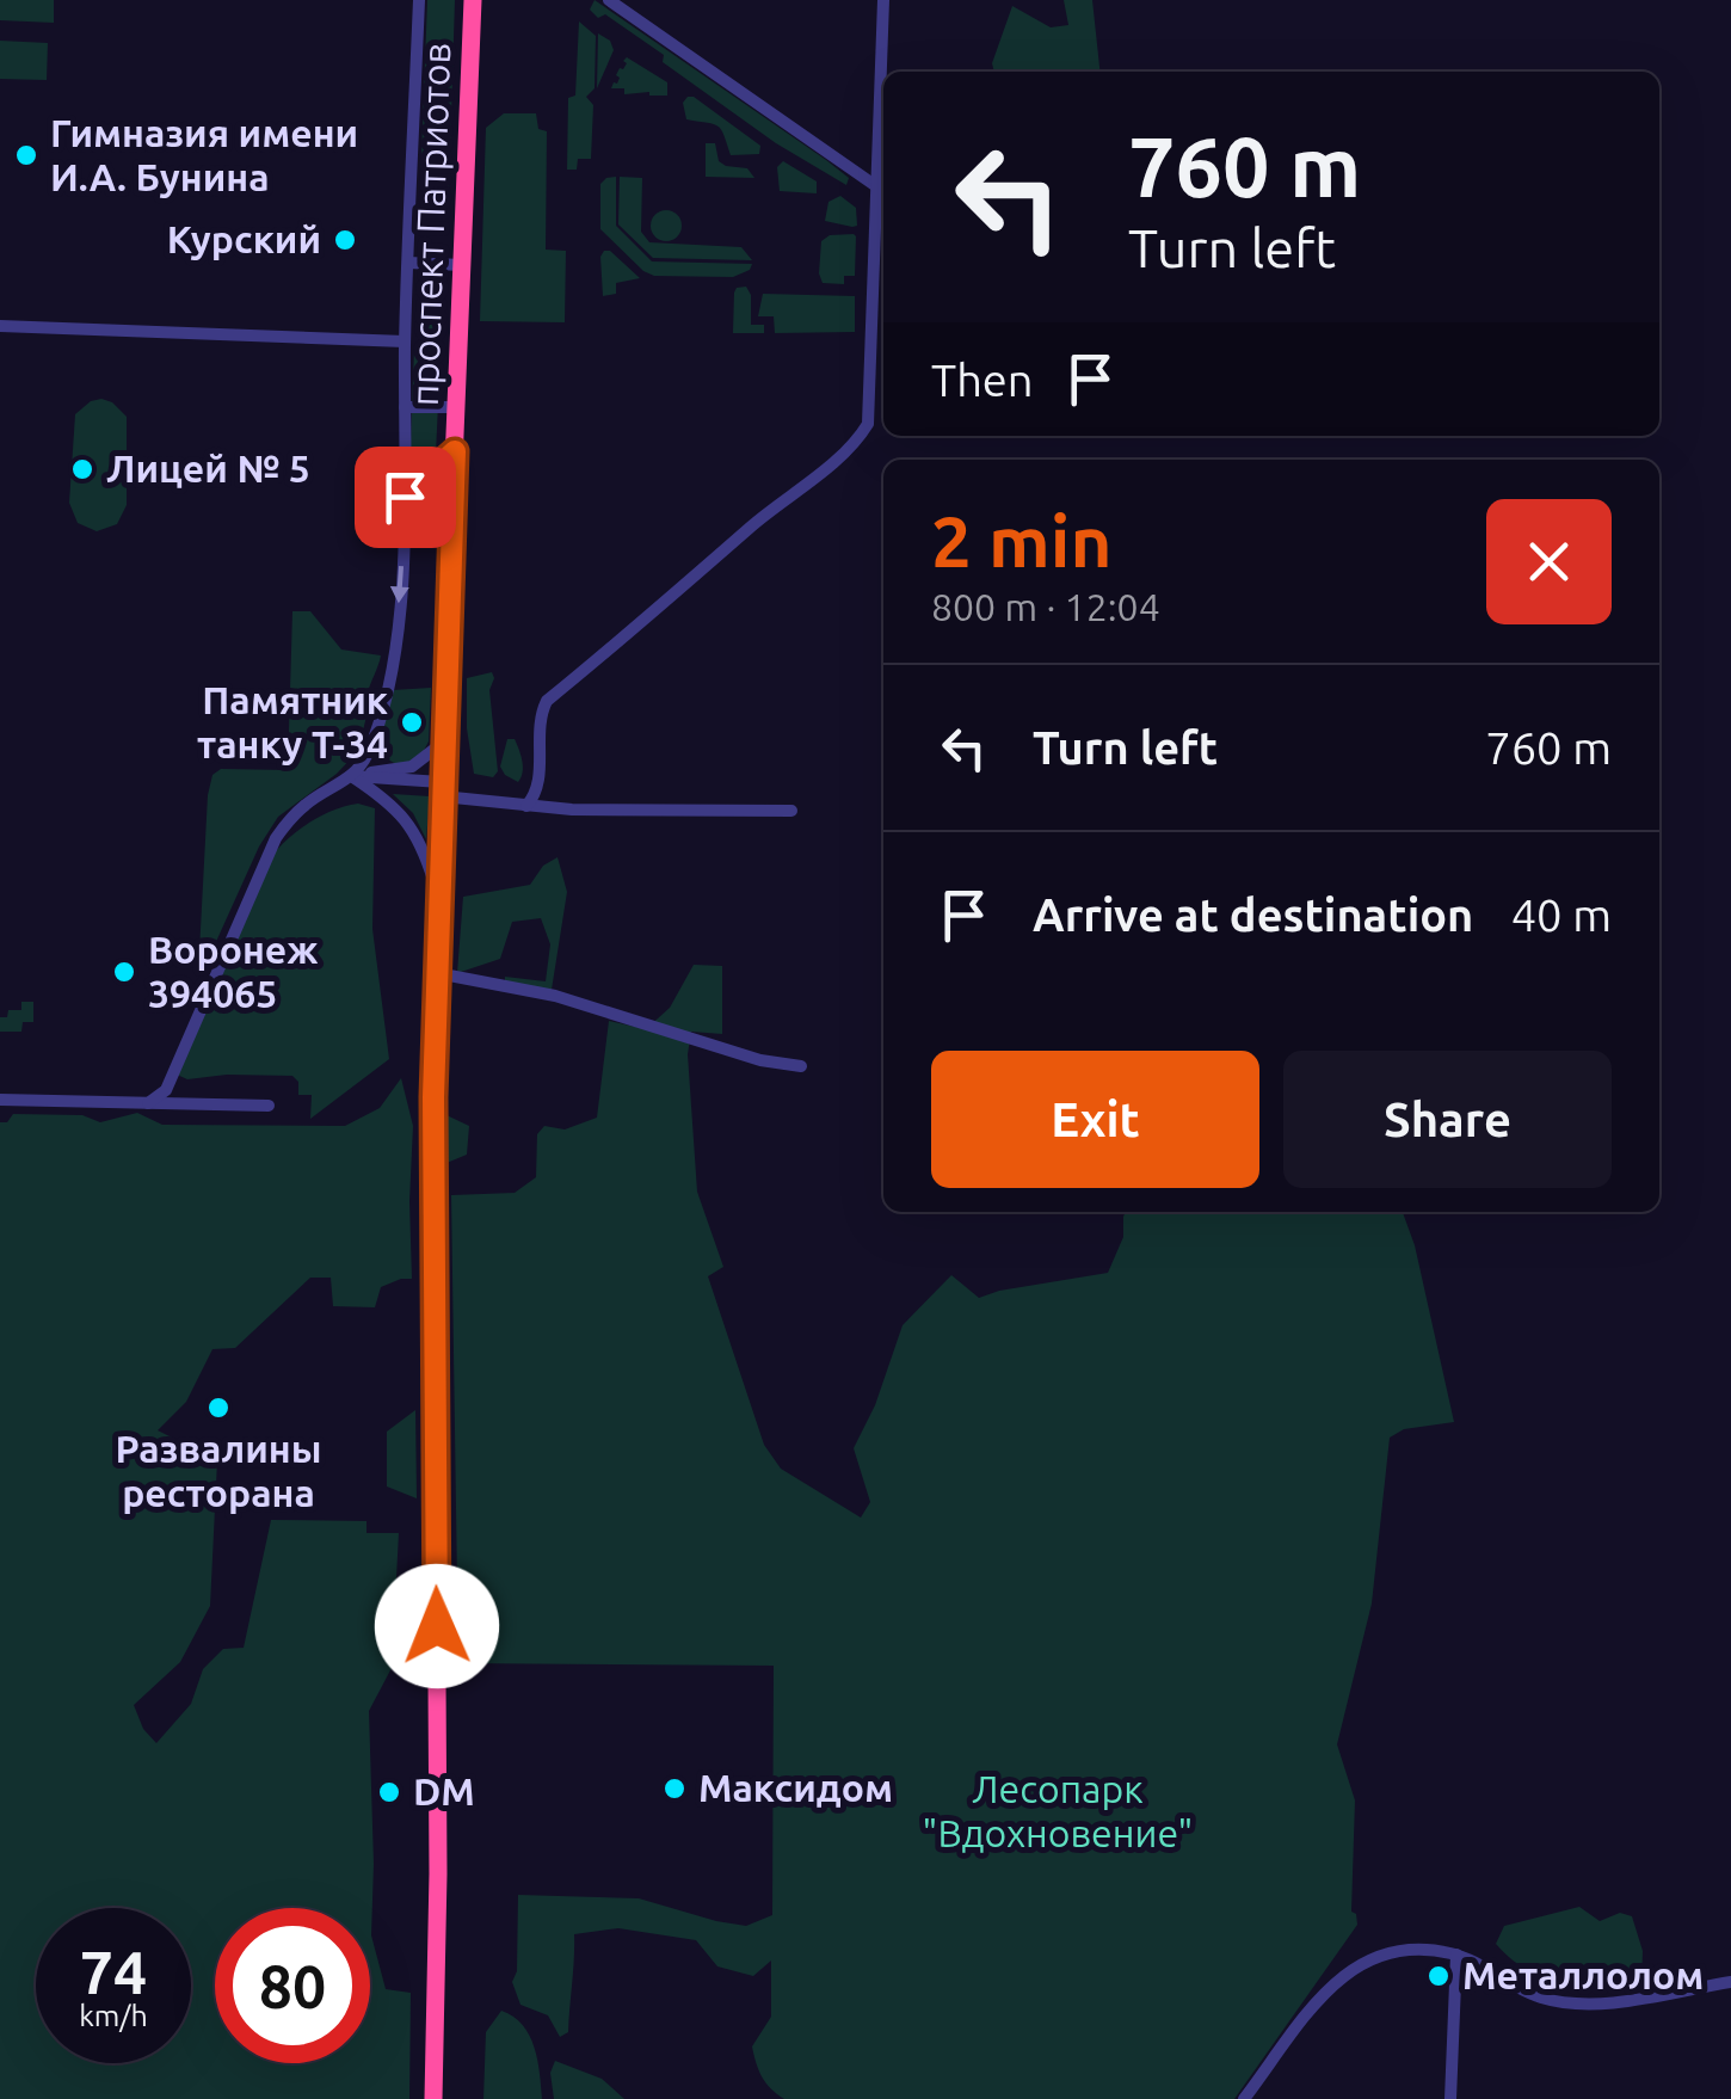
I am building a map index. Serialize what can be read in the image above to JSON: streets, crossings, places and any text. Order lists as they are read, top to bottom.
{
  "streets": {
    "highway": ["проспект Патриотов"]
  },
  "parks": ["Лесопарк \"Вдохновение\""],
  "places": [
    "Гимназия имени И.А. Бунина",
    "Курский",
    "Лицей № 5",
    "Памятник танку Т-34",
    "Воронеж 394065",
    "Развалины ресторана",
    "Максидом",
    "DM",
    "Металлолом"
  ],
  "page": {
    "turn": ["760 m", "Turn left"],
    "then": "Then",
    "heading": ["2 min", "800 m · 12:04"],
    "list": [
      {
        "name": "Turn left",
        "value": "760 m"
      },
      {
        "name": "Arrive at destination",
        "value": "40 m"
      }
    ],
    "buttons": ["Exit", "Share"],
    "speed": "74 km/h",
    "limit": "80"
  }
}
